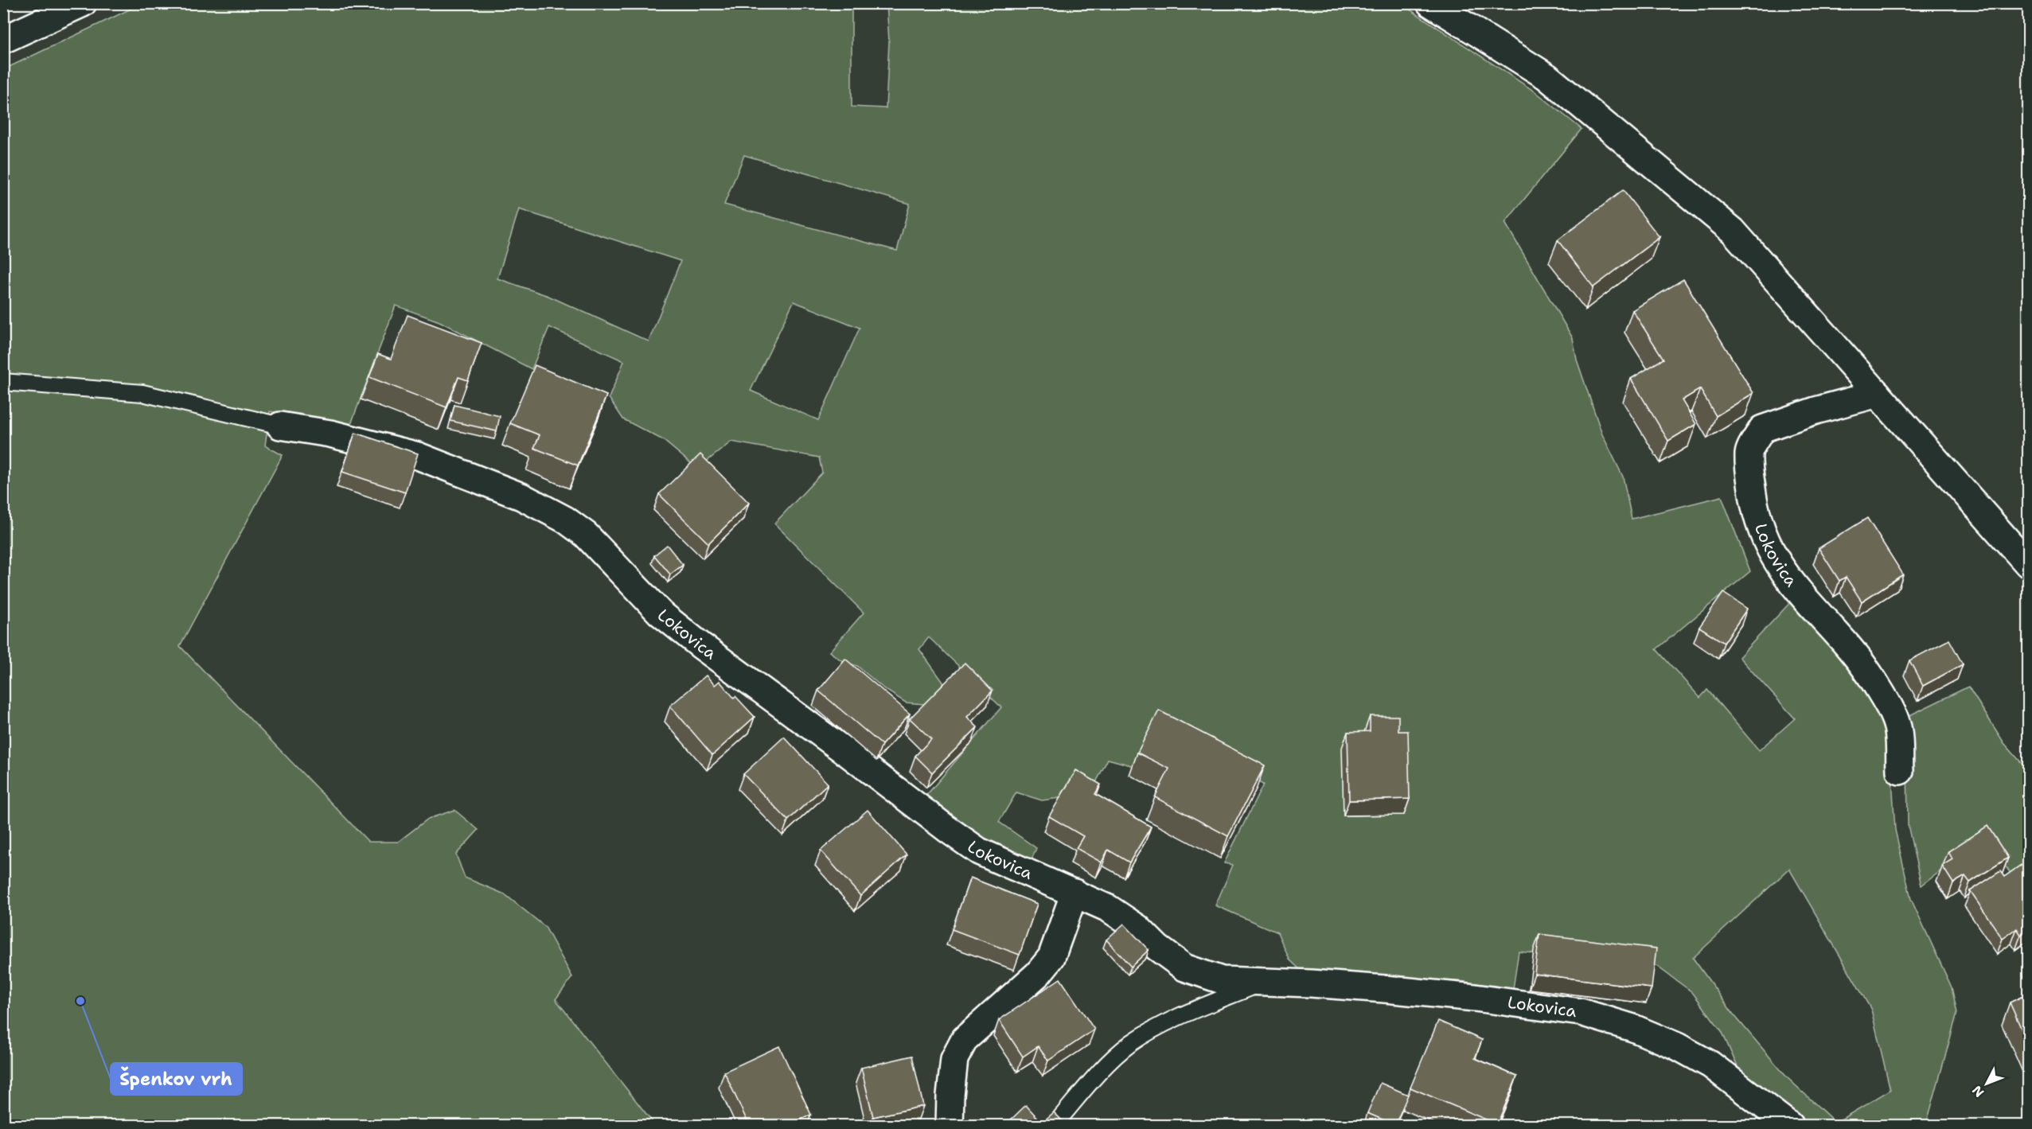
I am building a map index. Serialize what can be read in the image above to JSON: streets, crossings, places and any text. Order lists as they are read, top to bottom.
{
  "streets": {
    "street": ["Lokovica"]
  },
  "places": ["Špenkov vrh"],
  "north": "bottom left"
}
